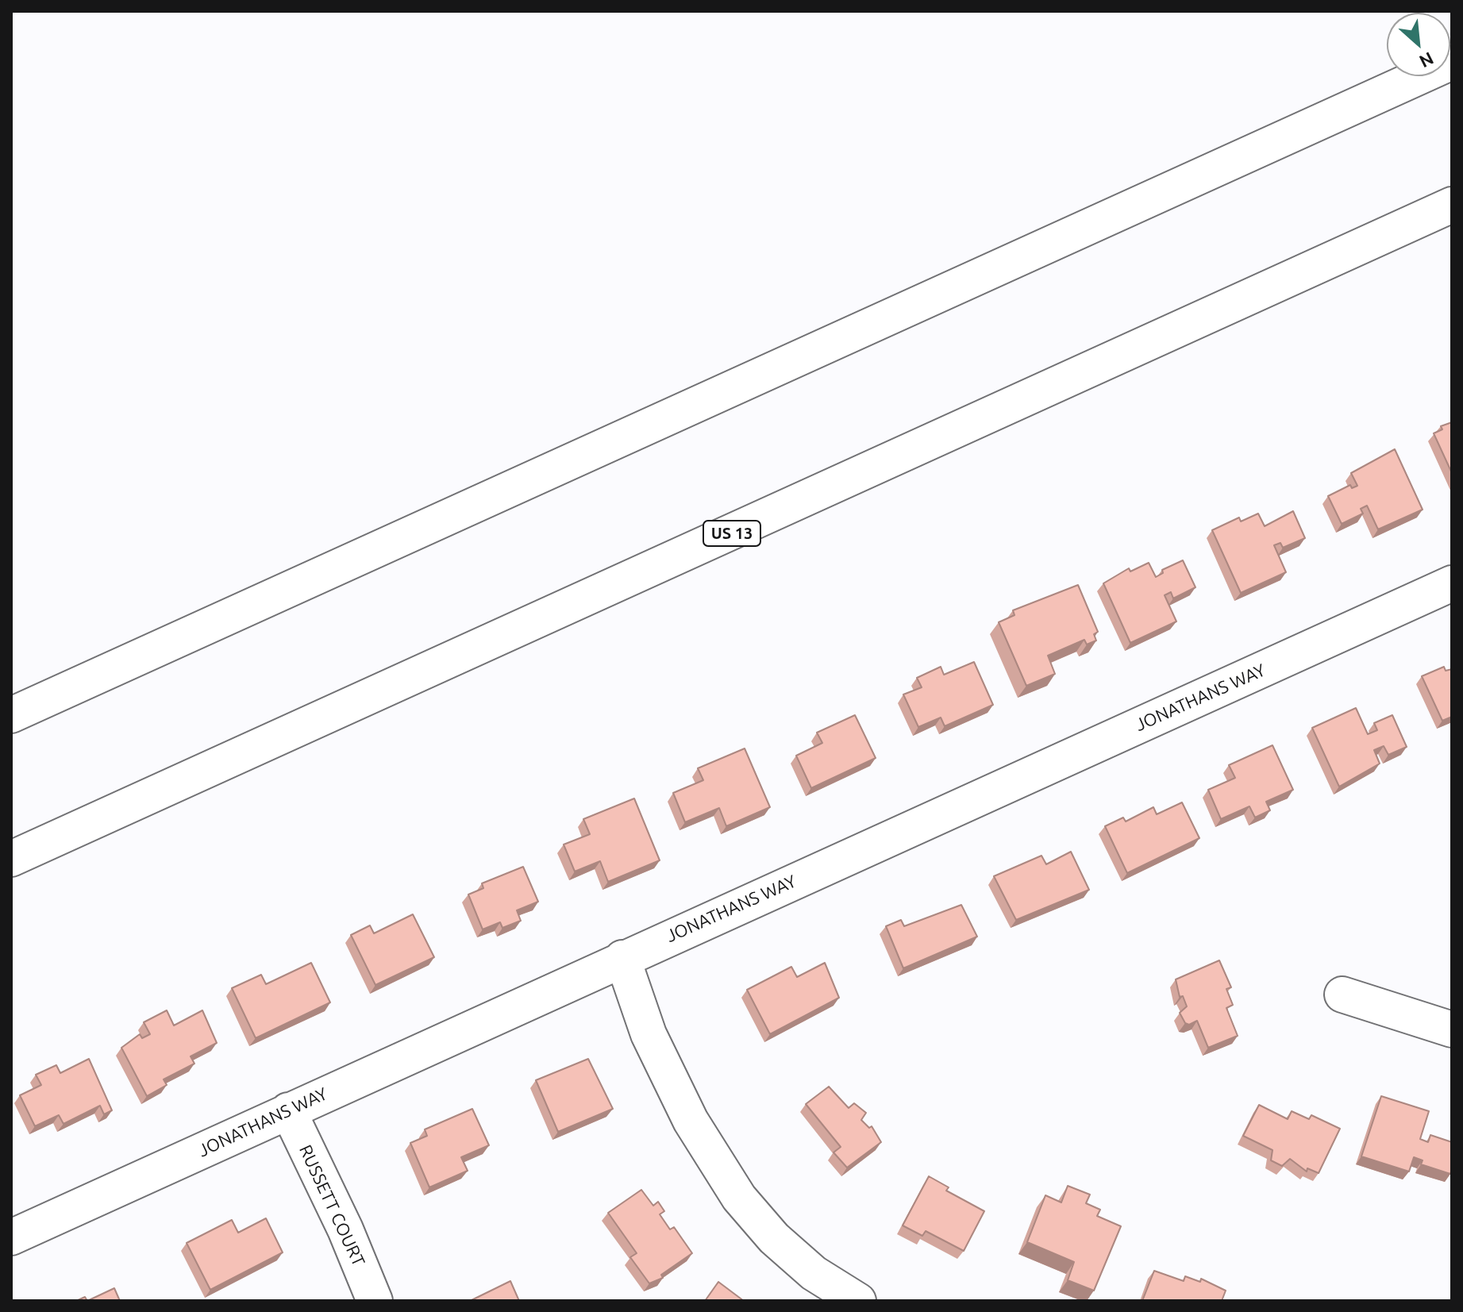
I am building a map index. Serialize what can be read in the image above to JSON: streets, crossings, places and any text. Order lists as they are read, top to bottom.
{
  "streets": {
    "main road": ["US 13", "JONATHANS WAY", "RUSSETT COURT"]
  },
  "crossings": [
    ["JONATHANS WAY", "RUSSETT COURT"]
  ],
  "north": "bottom right"
}
